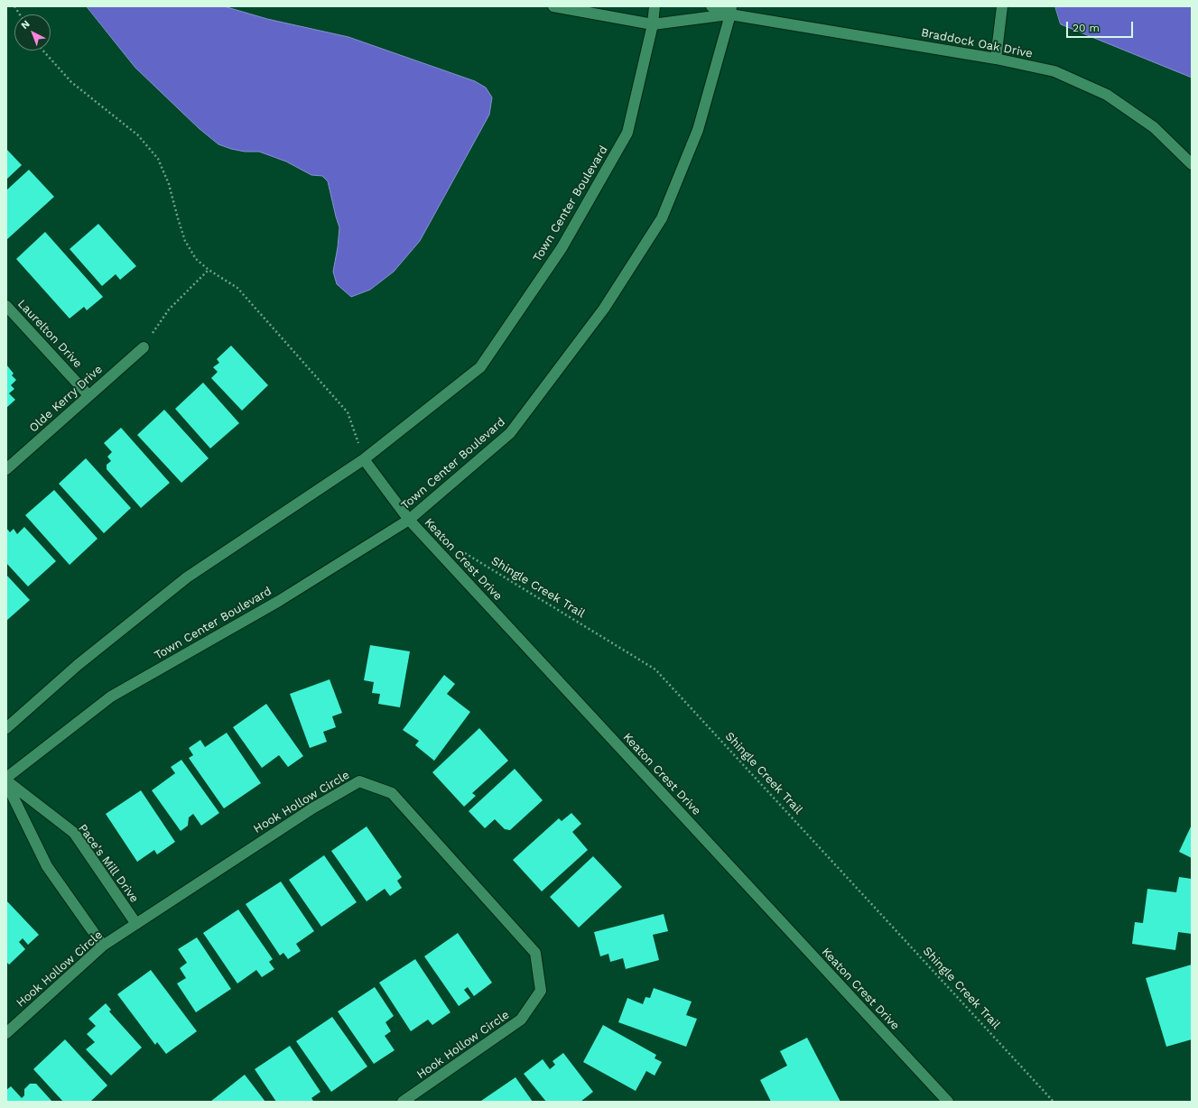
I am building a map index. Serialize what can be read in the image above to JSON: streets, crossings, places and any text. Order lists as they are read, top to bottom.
{
  "streets": {
    "street": [
      "Braddock Oak Drive",
      "Town Center Boulevard",
      "Laurelton Drive",
      "Olde Kerry Drive",
      "Keaton Crest Drive",
      "Hook Hollow Circle",
      "Pace's Mill Drive"
    ],
    "path": ["Shingle Creek Trail"]
  },
  "crossings": [
    ["Braddock Oak Drive", "Town Center Boulevard"],
    ["Town Center Boulevard", "Keaton Crest Drive"],
    ["Laurelton Drive", "Olde Kerry Drive"],
    ["Hook Hollow Circle", "Pace's Mill Drive"]
  ],
  "scale_bar": "20 m",
  "north": "top left"
}
